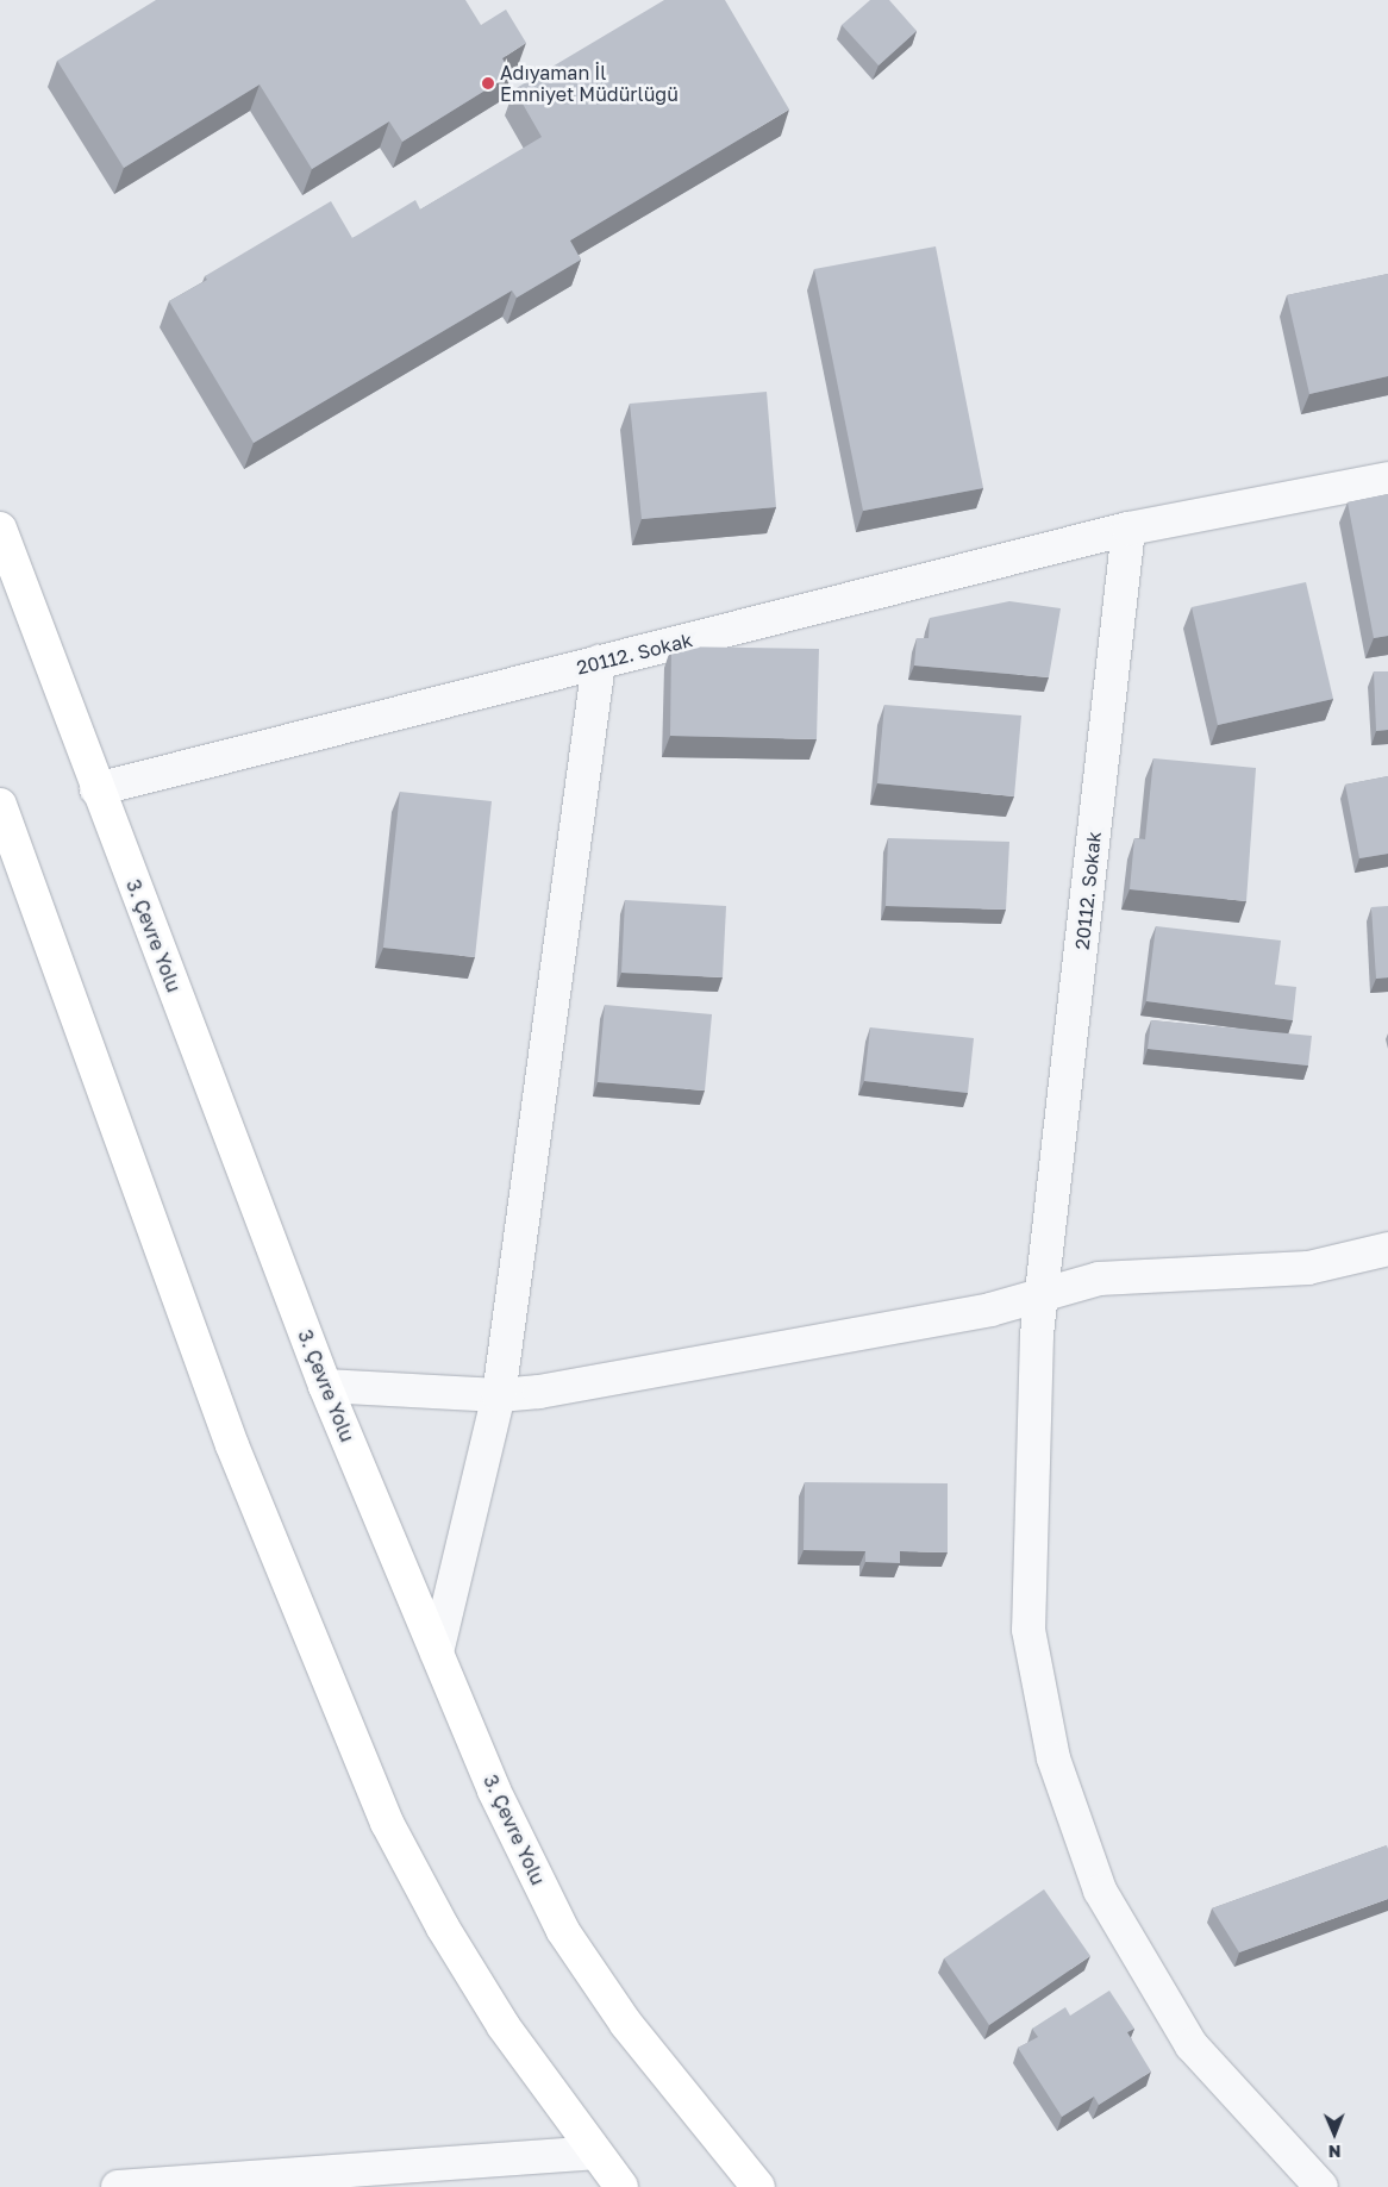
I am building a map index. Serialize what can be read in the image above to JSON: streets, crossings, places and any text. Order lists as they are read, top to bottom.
{
  "streets": {
    "main road": ["3. Çevre Yolu"],
    "street": ["20112. Sokak"]
  },
  "crossings": [
    ["20112. Sokak", "3. Çevre Yolu"]
  ],
  "places": ["Adıyaman İl Emniyet Müdürlüğü"],
  "north": "bottom"
}
